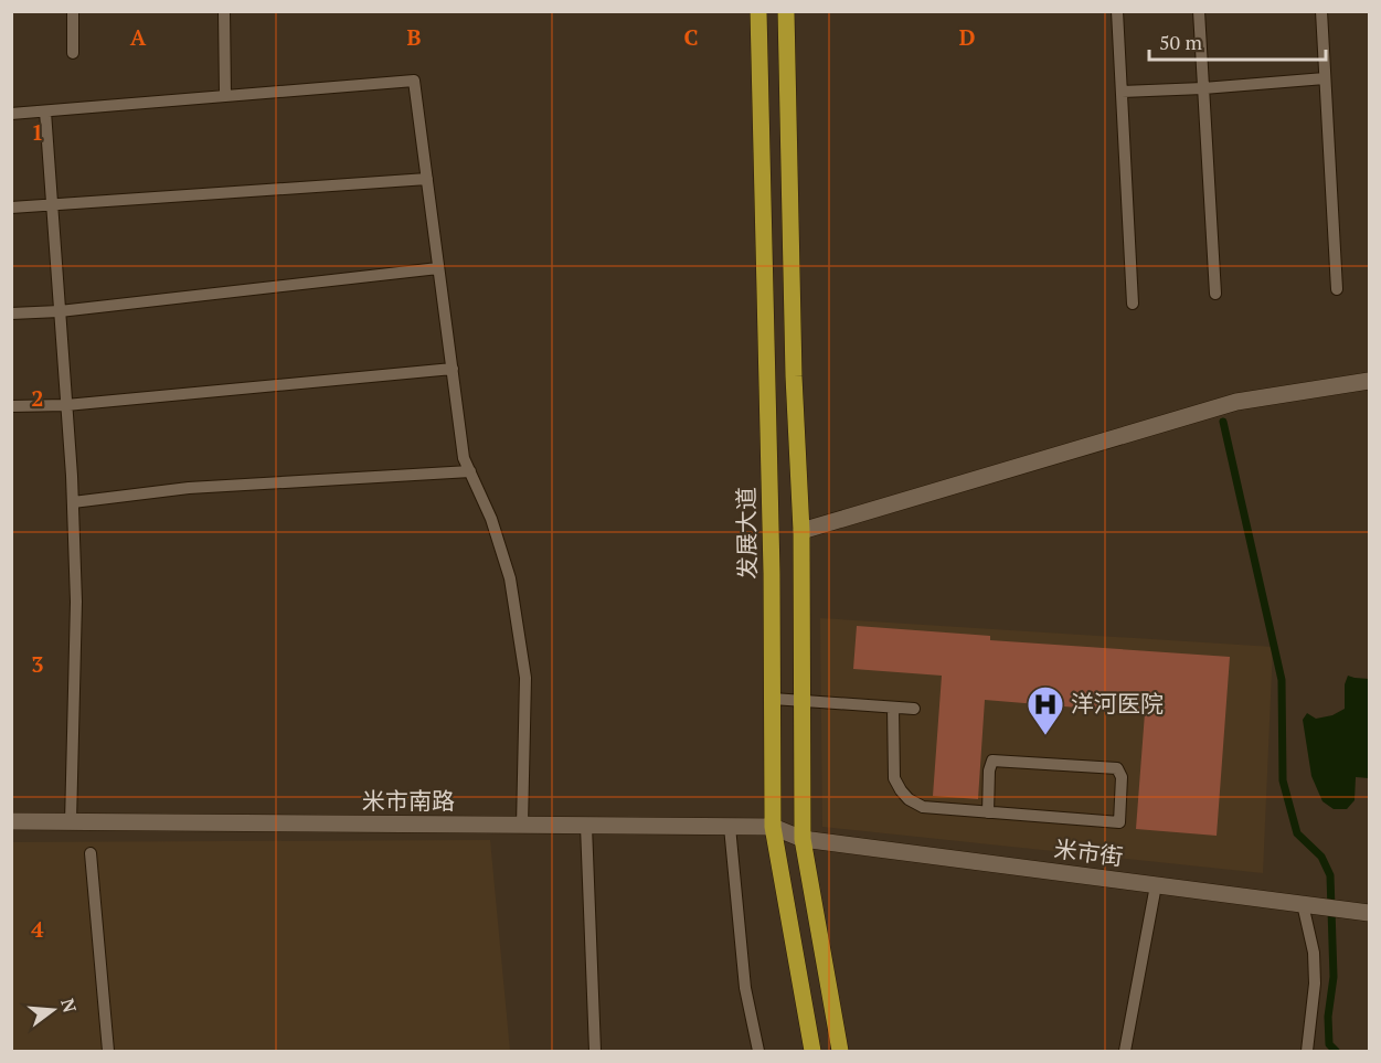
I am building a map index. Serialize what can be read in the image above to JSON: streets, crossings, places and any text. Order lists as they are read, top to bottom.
{
  "streets": {
    "main road": ["发展大道"],
    "street": ["米市南路", "米市街"]
  },
  "crossings": [
    ["发展大道", "米市南路"],
    ["米市南路", "米市街"]
  ],
  "places": {
    "hospital": ["洋河医院"]
  },
  "scale_bar": "50 m",
  "north": "right",
  "grid": {
    "columns": [
      "A",
      "B",
      "C",
      "D"
    ],
    "rows": [
      "1",
      "2",
      "3",
      "4"
    ]
  }
}
